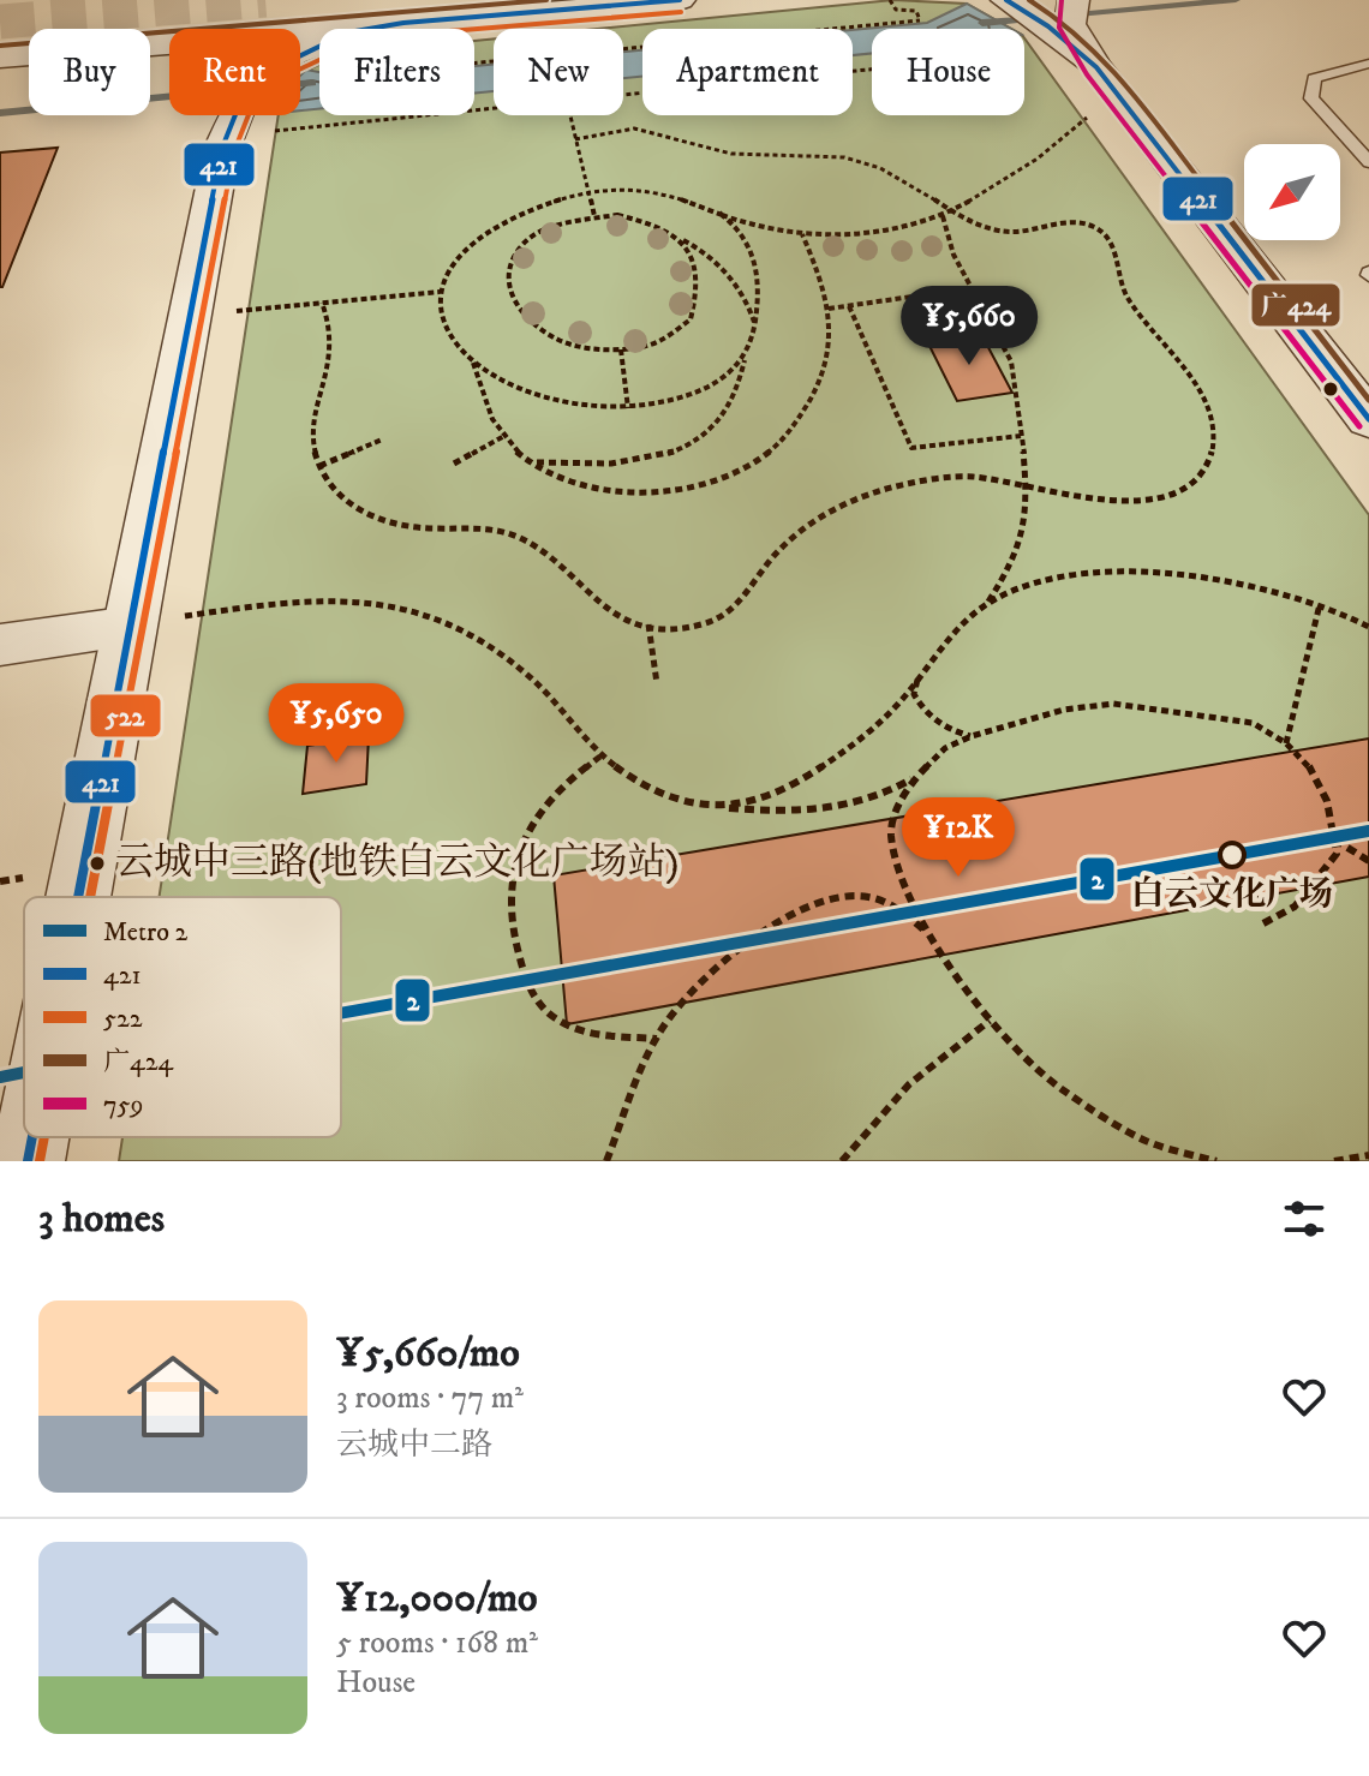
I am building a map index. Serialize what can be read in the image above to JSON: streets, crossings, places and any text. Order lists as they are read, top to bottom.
{
  "places": ["白云文化广场", "云城中三路(地铁白云文化广场站)"],
  "lines": [
    "transit line 421",
    "transit line 广424",
    "transit line 759",
    "transit line 522",
    "metro line 2"
  ],
  "legend": [
    "Metro 2",
    "421",
    "522",
    "广424",
    "759"
  ],
  "north": "bottom left",
  "page": {
    "chip": [
      "Buy",
      "Rent",
      "Filters",
      "New",
      "Apartment",
      "House"
    ],
    "price": ["¥5,660", "¥5,650", "¥12K"],
    "heading": "3 homes",
    "list": [
      {
        "name": "¥5,660/mo",
        "note": "3 rooms · 77 m² · 云城中二路"
      },
      {
        "name": "¥12,000/mo",
        "note": "5 rooms · 168 m² · House"
      }
    ]
  }
}
